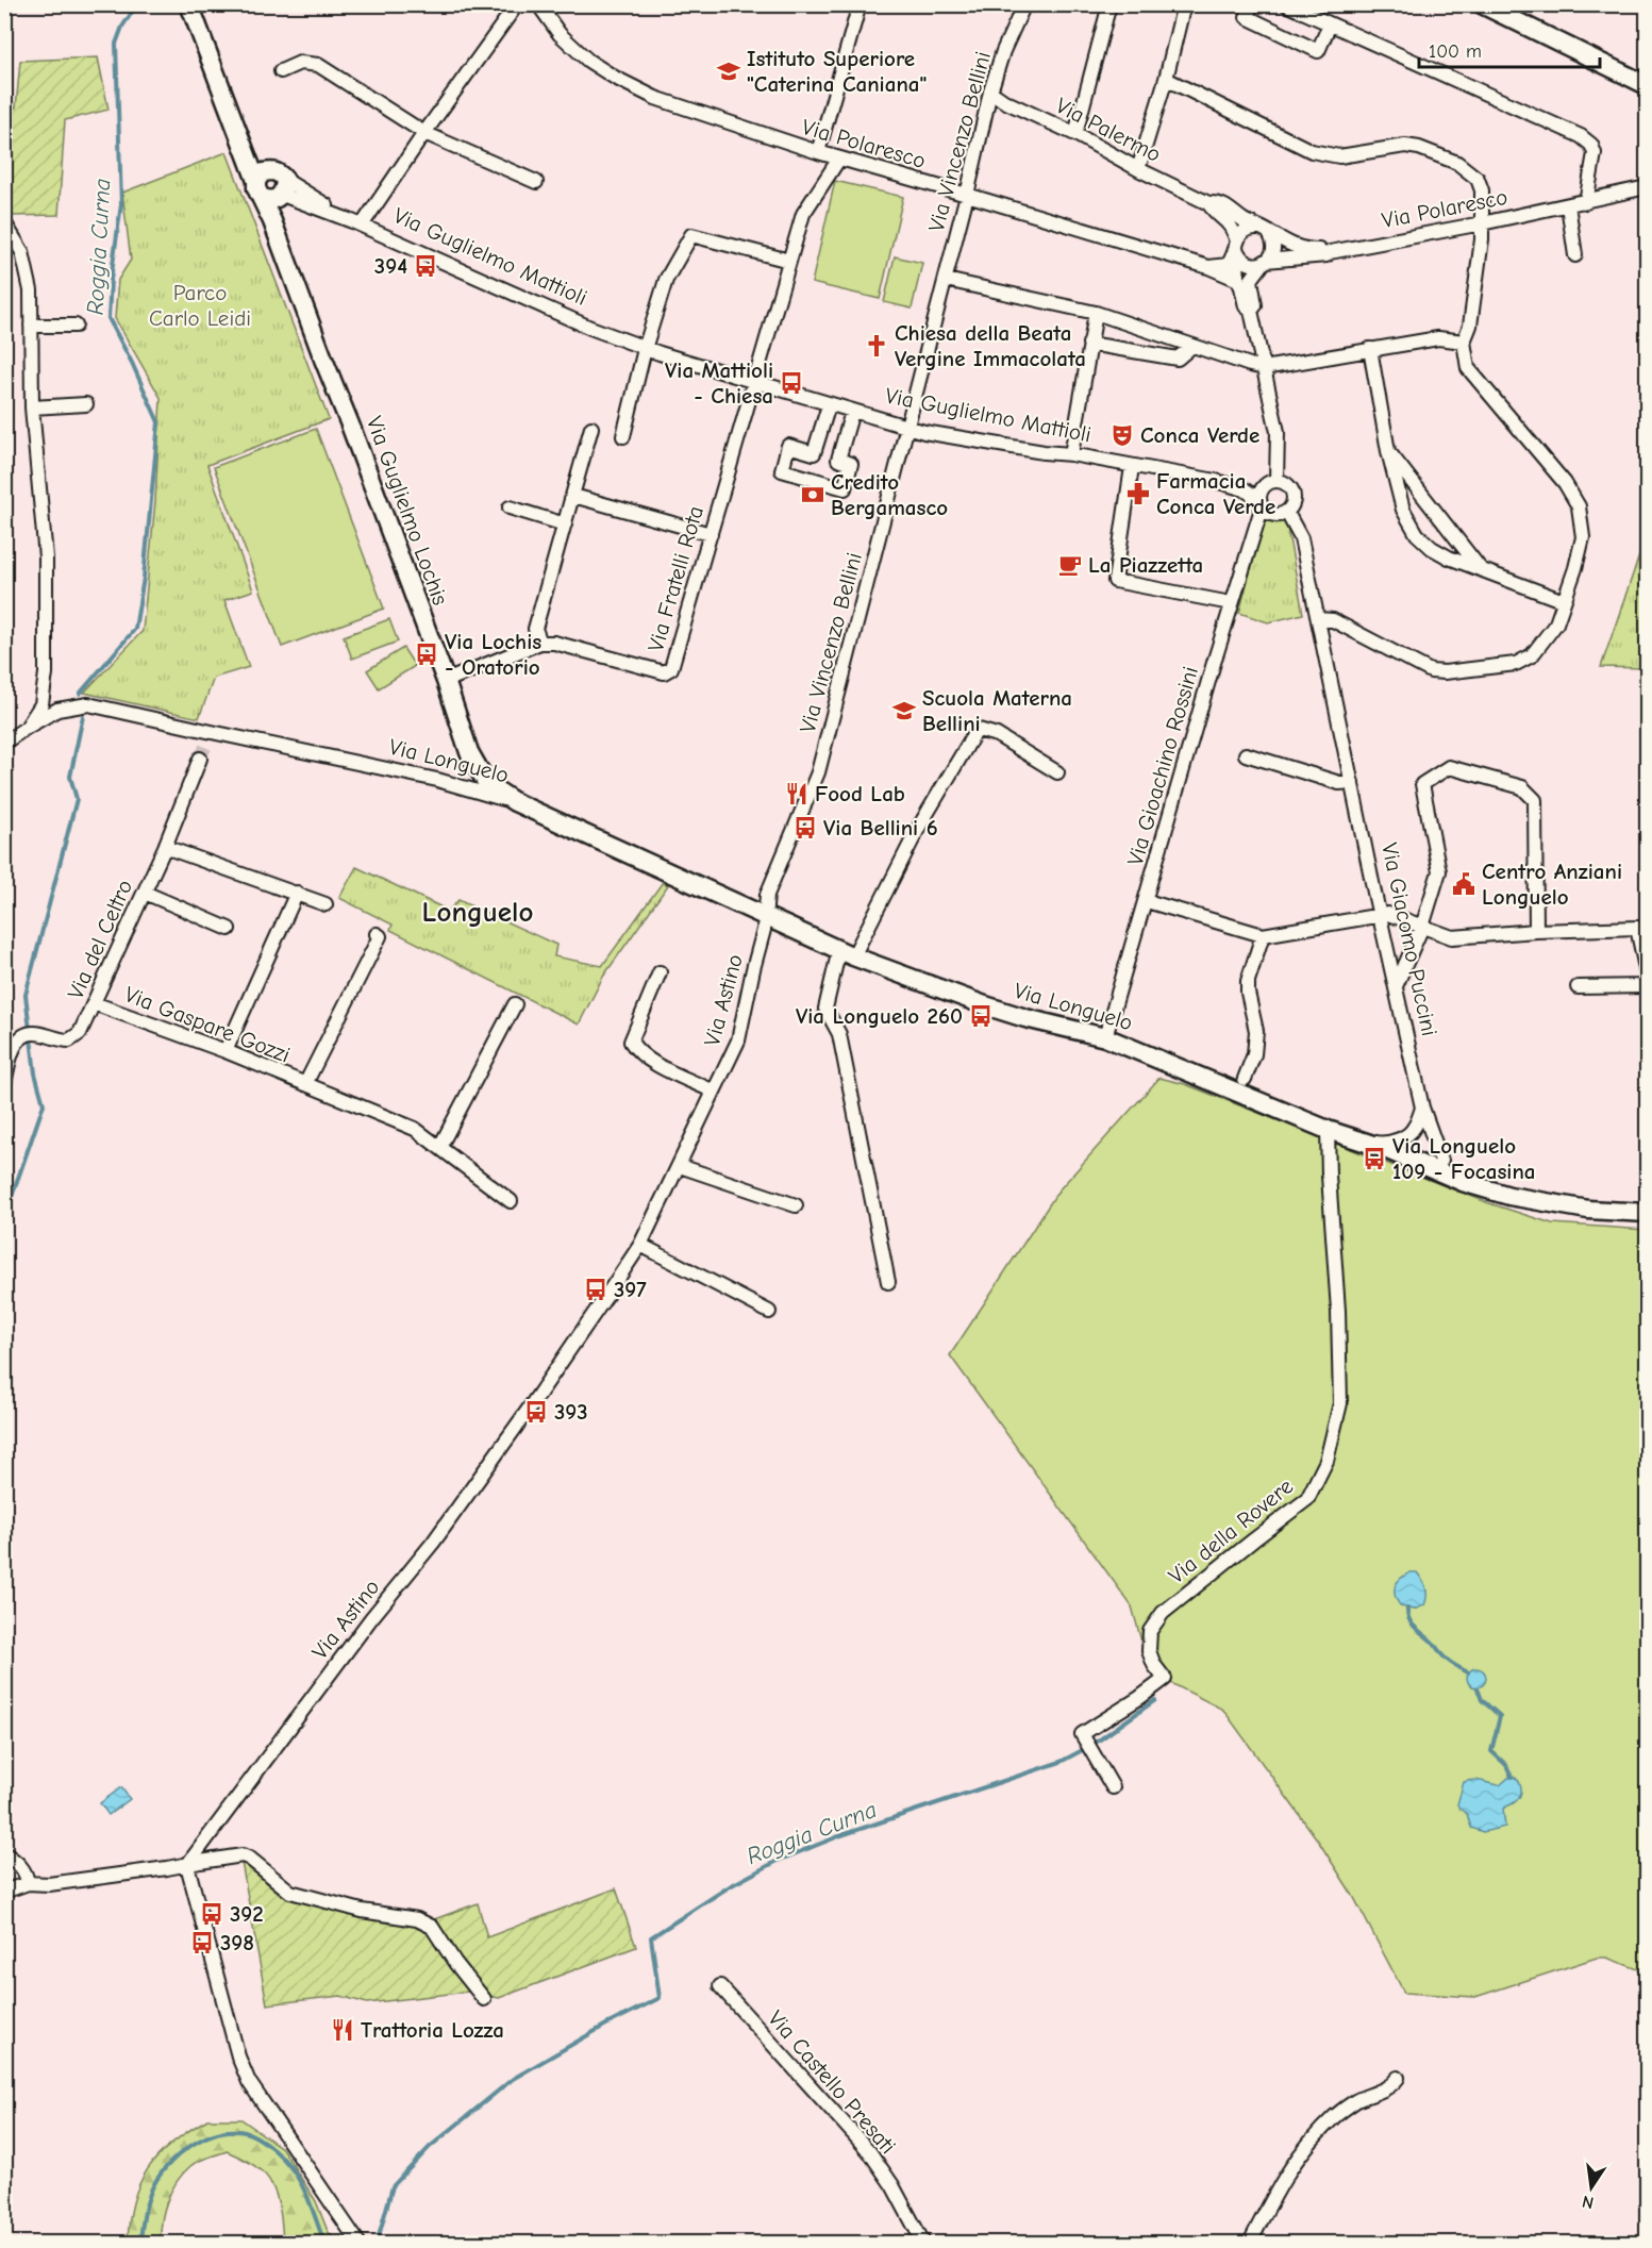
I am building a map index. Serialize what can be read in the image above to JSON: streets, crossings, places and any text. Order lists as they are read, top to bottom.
{
  "streets": {
    "street": [
      "Via Palermo",
      "Via Vincenzo Bellini",
      "Via Polaresco",
      "Via Guglielmo Mattioli",
      "Via Guglielmo Lochis",
      "Via Fratelli Rota",
      "Via Longuelo",
      "Via Gioachino Rossini",
      "Via del Celtro",
      "Via Giacomo Puccini",
      "Via Astino",
      "Via Gaspare Gozzi",
      "Via della Rovere",
      "Via Castello Presati"
    ]
  },
  "crossings": [
    ["Via Palermo", "Via Vincenzo Bellini"],
    ["Via Palermo", "Via Polaresco"],
    ["Via Vincenzo Bellini", "Via Polaresco"],
    ["Via Vincenzo Bellini", "Via Guglielmo Mattioli"],
    ["Via Vincenzo Bellini", "Via Longuelo"],
    ["Via Vincenzo Bellini", "Via Astino"],
    ["Via Polaresco", "Via Fratelli Rota"],
    ["Via Guglielmo Mattioli", "Via Guglielmo Lochis"],
    ["Via Guglielmo Mattioli", "Via Fratelli Rota"],
    ["Via Guglielmo Mattioli", "Via Gioachino Rossini"],
    ["Via Guglielmo Mattioli", "Via Giacomo Puccini"],
    ["Via Guglielmo Lochis", "Via Longuelo"],
    ["Via Longuelo", "Via Gioachino Rossini"],
    ["Via Longuelo", "Via Giacomo Puccini"],
    ["Via Longuelo", "Via Astino"],
    ["Via Longuelo", "Via della Rovere"],
    ["Via Gioachino Rossini", "Via Giacomo Puccini"],
    ["Via del Celtro", "Via Gaspare Gozzi"]
  ],
  "districts": ["Longuelo"],
  "water": ["Roggia Curna"],
  "parks": ["Parco Carlo Leidi"],
  "places": {
    "school or university": ["Istituto Superiore \"Caterina Caniana\"", "Scuola Materna Bellini"],
    "bus stop": [
      "394",
      "Via Mattioli - Chiesa",
      "Via Lochis - Oratorio",
      "Via Bellini 6",
      "Via Longuelo 260",
      "Via Longuelo 109 - Focasina",
      "397",
      "393",
      "392",
      "398"
    ],
    "church": ["Chiesa della Beata Vergine Immacolata"],
    "theatre": ["Conca Verde"],
    "pharmacy": ["Farmacia Conca Verde"],
    "bank": ["Credito Bergamasco"],
    "cafe": ["La Piazzetta"],
    "restaurant": ["Food Lab", "Trattoria Lozza"],
    "public building": ["Centro Anziani Longuelo"]
  },
  "scale_bar": "100 m",
  "north": "bottom"
}
